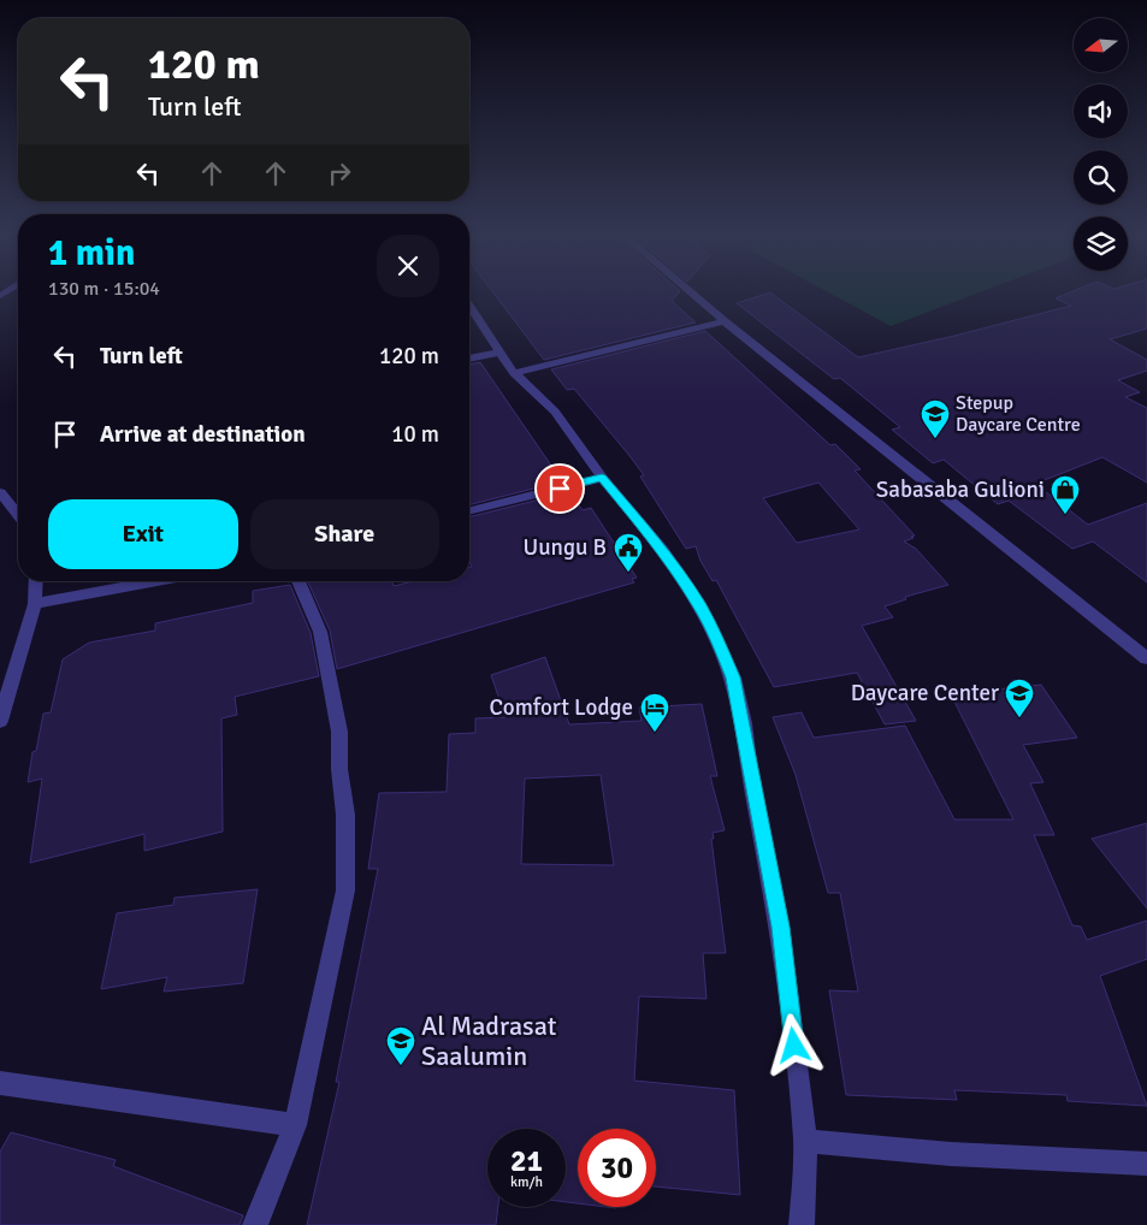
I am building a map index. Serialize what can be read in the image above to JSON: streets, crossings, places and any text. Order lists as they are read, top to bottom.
{
  "places": {
    "school or university": ["Stepup Daycare Centre", "Daycare Center", "Al Madrasat Saalumin"],
    "shop": ["Sabasaba Gulioni"],
    "public building": ["Uungu B"],
    "hotel": ["Comfort Lodge"]
  },
  "north": "left",
  "page": {
    "turn": ["120 m", "Turn left"],
    "heading": ["1 min", "130 m · 15:04"],
    "list": [
      {
        "name": "Turn left",
        "value": "120 m"
      },
      {
        "name": "Arrive at destination",
        "value": "10 m"
      }
    ],
    "buttons": ["Exit", "Share"],
    "speed": "21 km/h",
    "limit": "30"
  }
}
